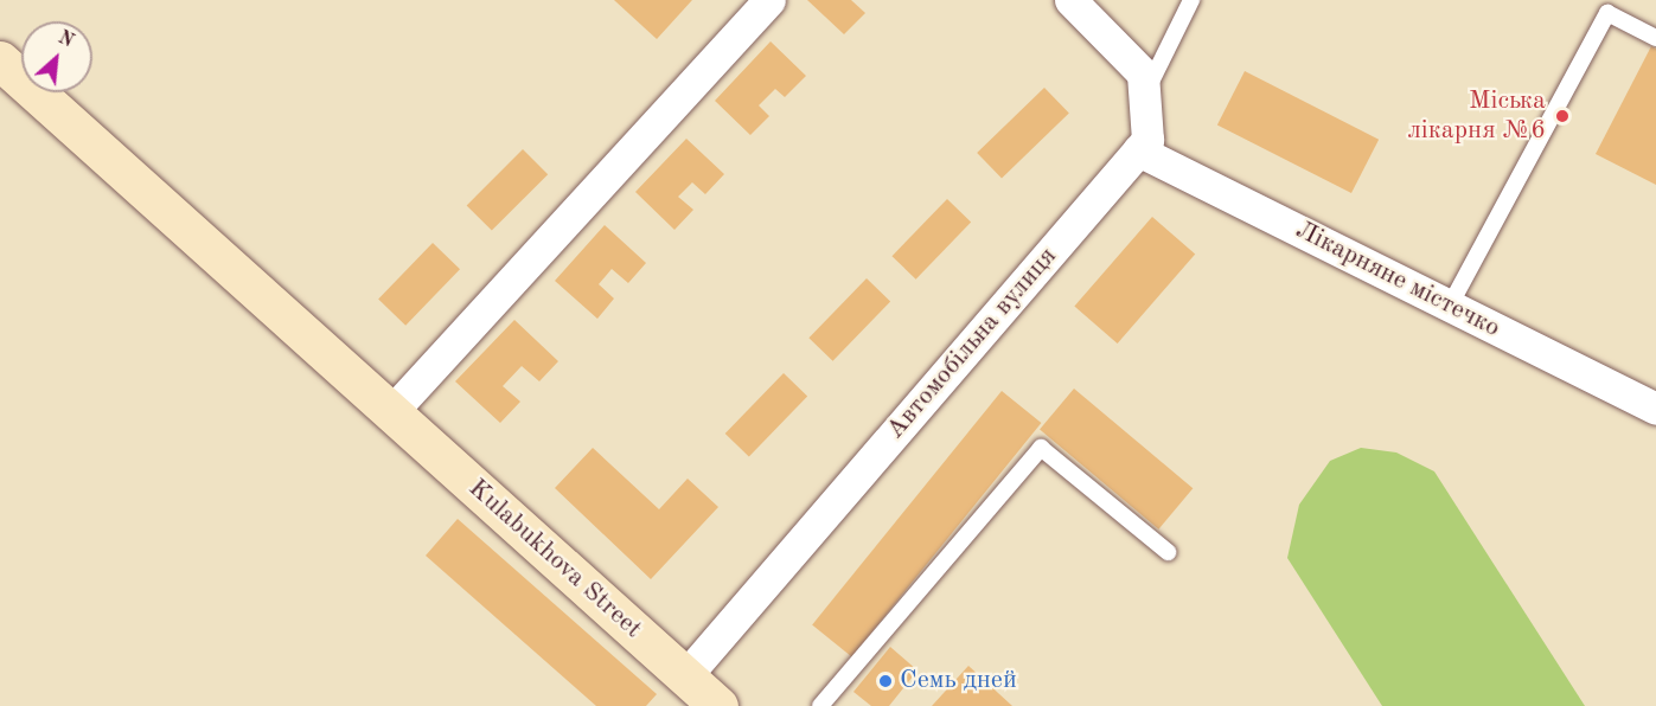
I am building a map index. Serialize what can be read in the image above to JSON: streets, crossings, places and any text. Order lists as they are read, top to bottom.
{
  "streets": {
    "street": ["Лікарняне містечко", "Автомобільна вулиця", "Kulabukhova Street"]
  },
  "crossings": [
    ["Лікарняне містечко", "Автомобільна вулиця"],
    ["Автомобільна вулиця", "Kulabukhova Street"]
  ],
  "places": ["Міська лікарня №6", "Семь дней"],
  "north": "top right"
}
